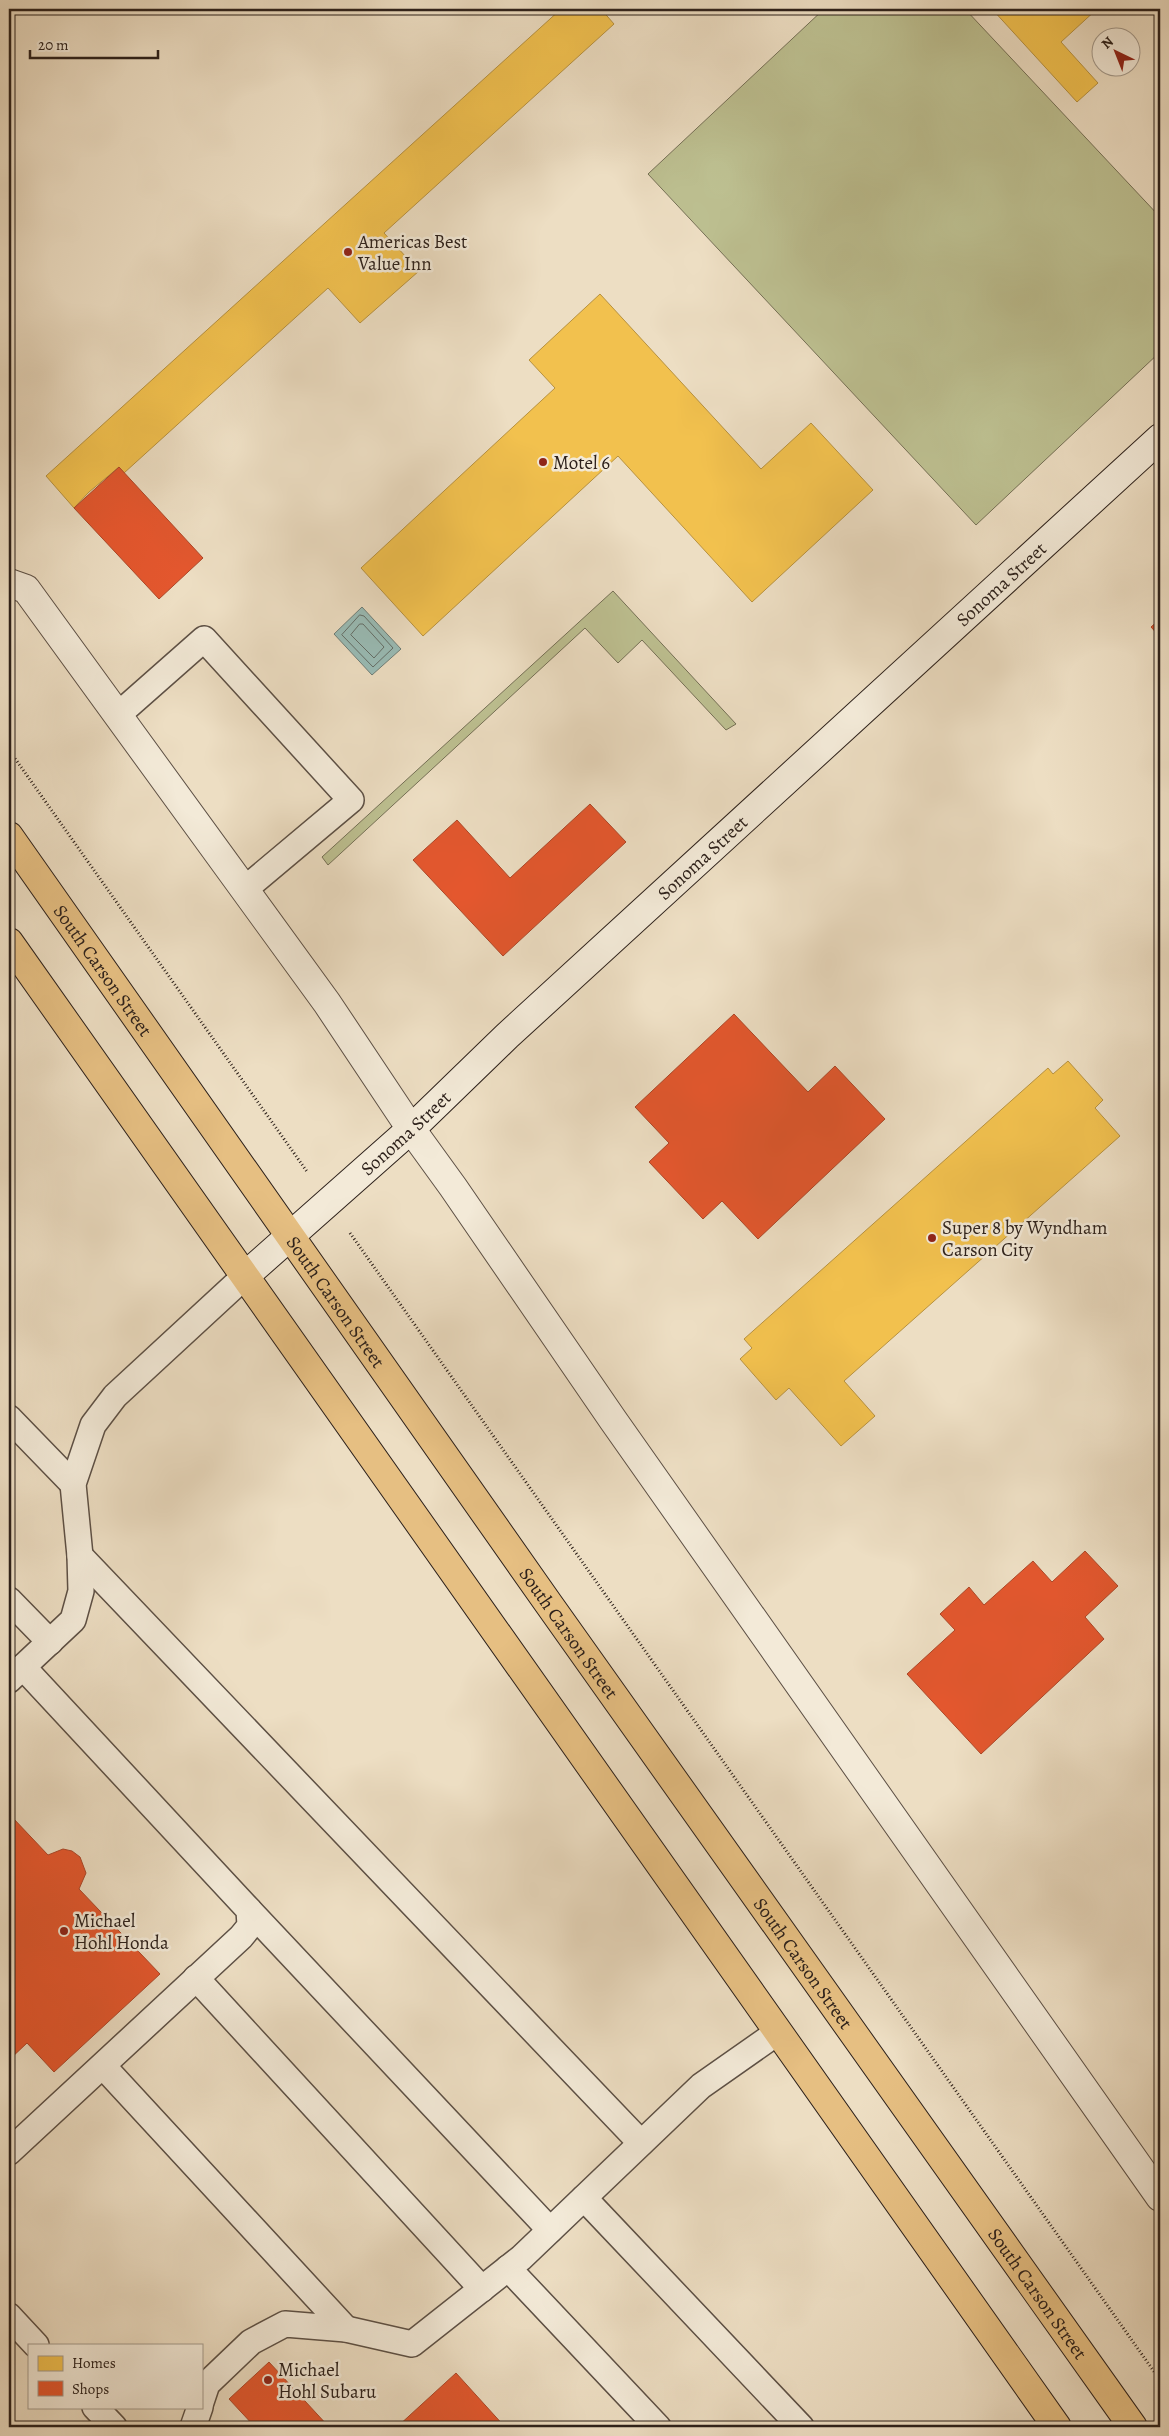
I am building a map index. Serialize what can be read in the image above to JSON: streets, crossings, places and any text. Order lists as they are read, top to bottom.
{
  "streets": {
    "main road": ["South Carson Street"],
    "street": ["Sonoma Street"]
  },
  "crossings": [
    ["Sonoma Street", "South Carson Street"]
  ],
  "places": [
    "Americas Best Value Inn",
    "Motel 6",
    "Super 8 by Wyndham Carson City",
    "Michael Hohl Honda",
    "Michael Hohl Subaru"
  ],
  "legend": ["Homes", "Shops"],
  "scale_bar": "20 m",
  "north": "top left"
}
